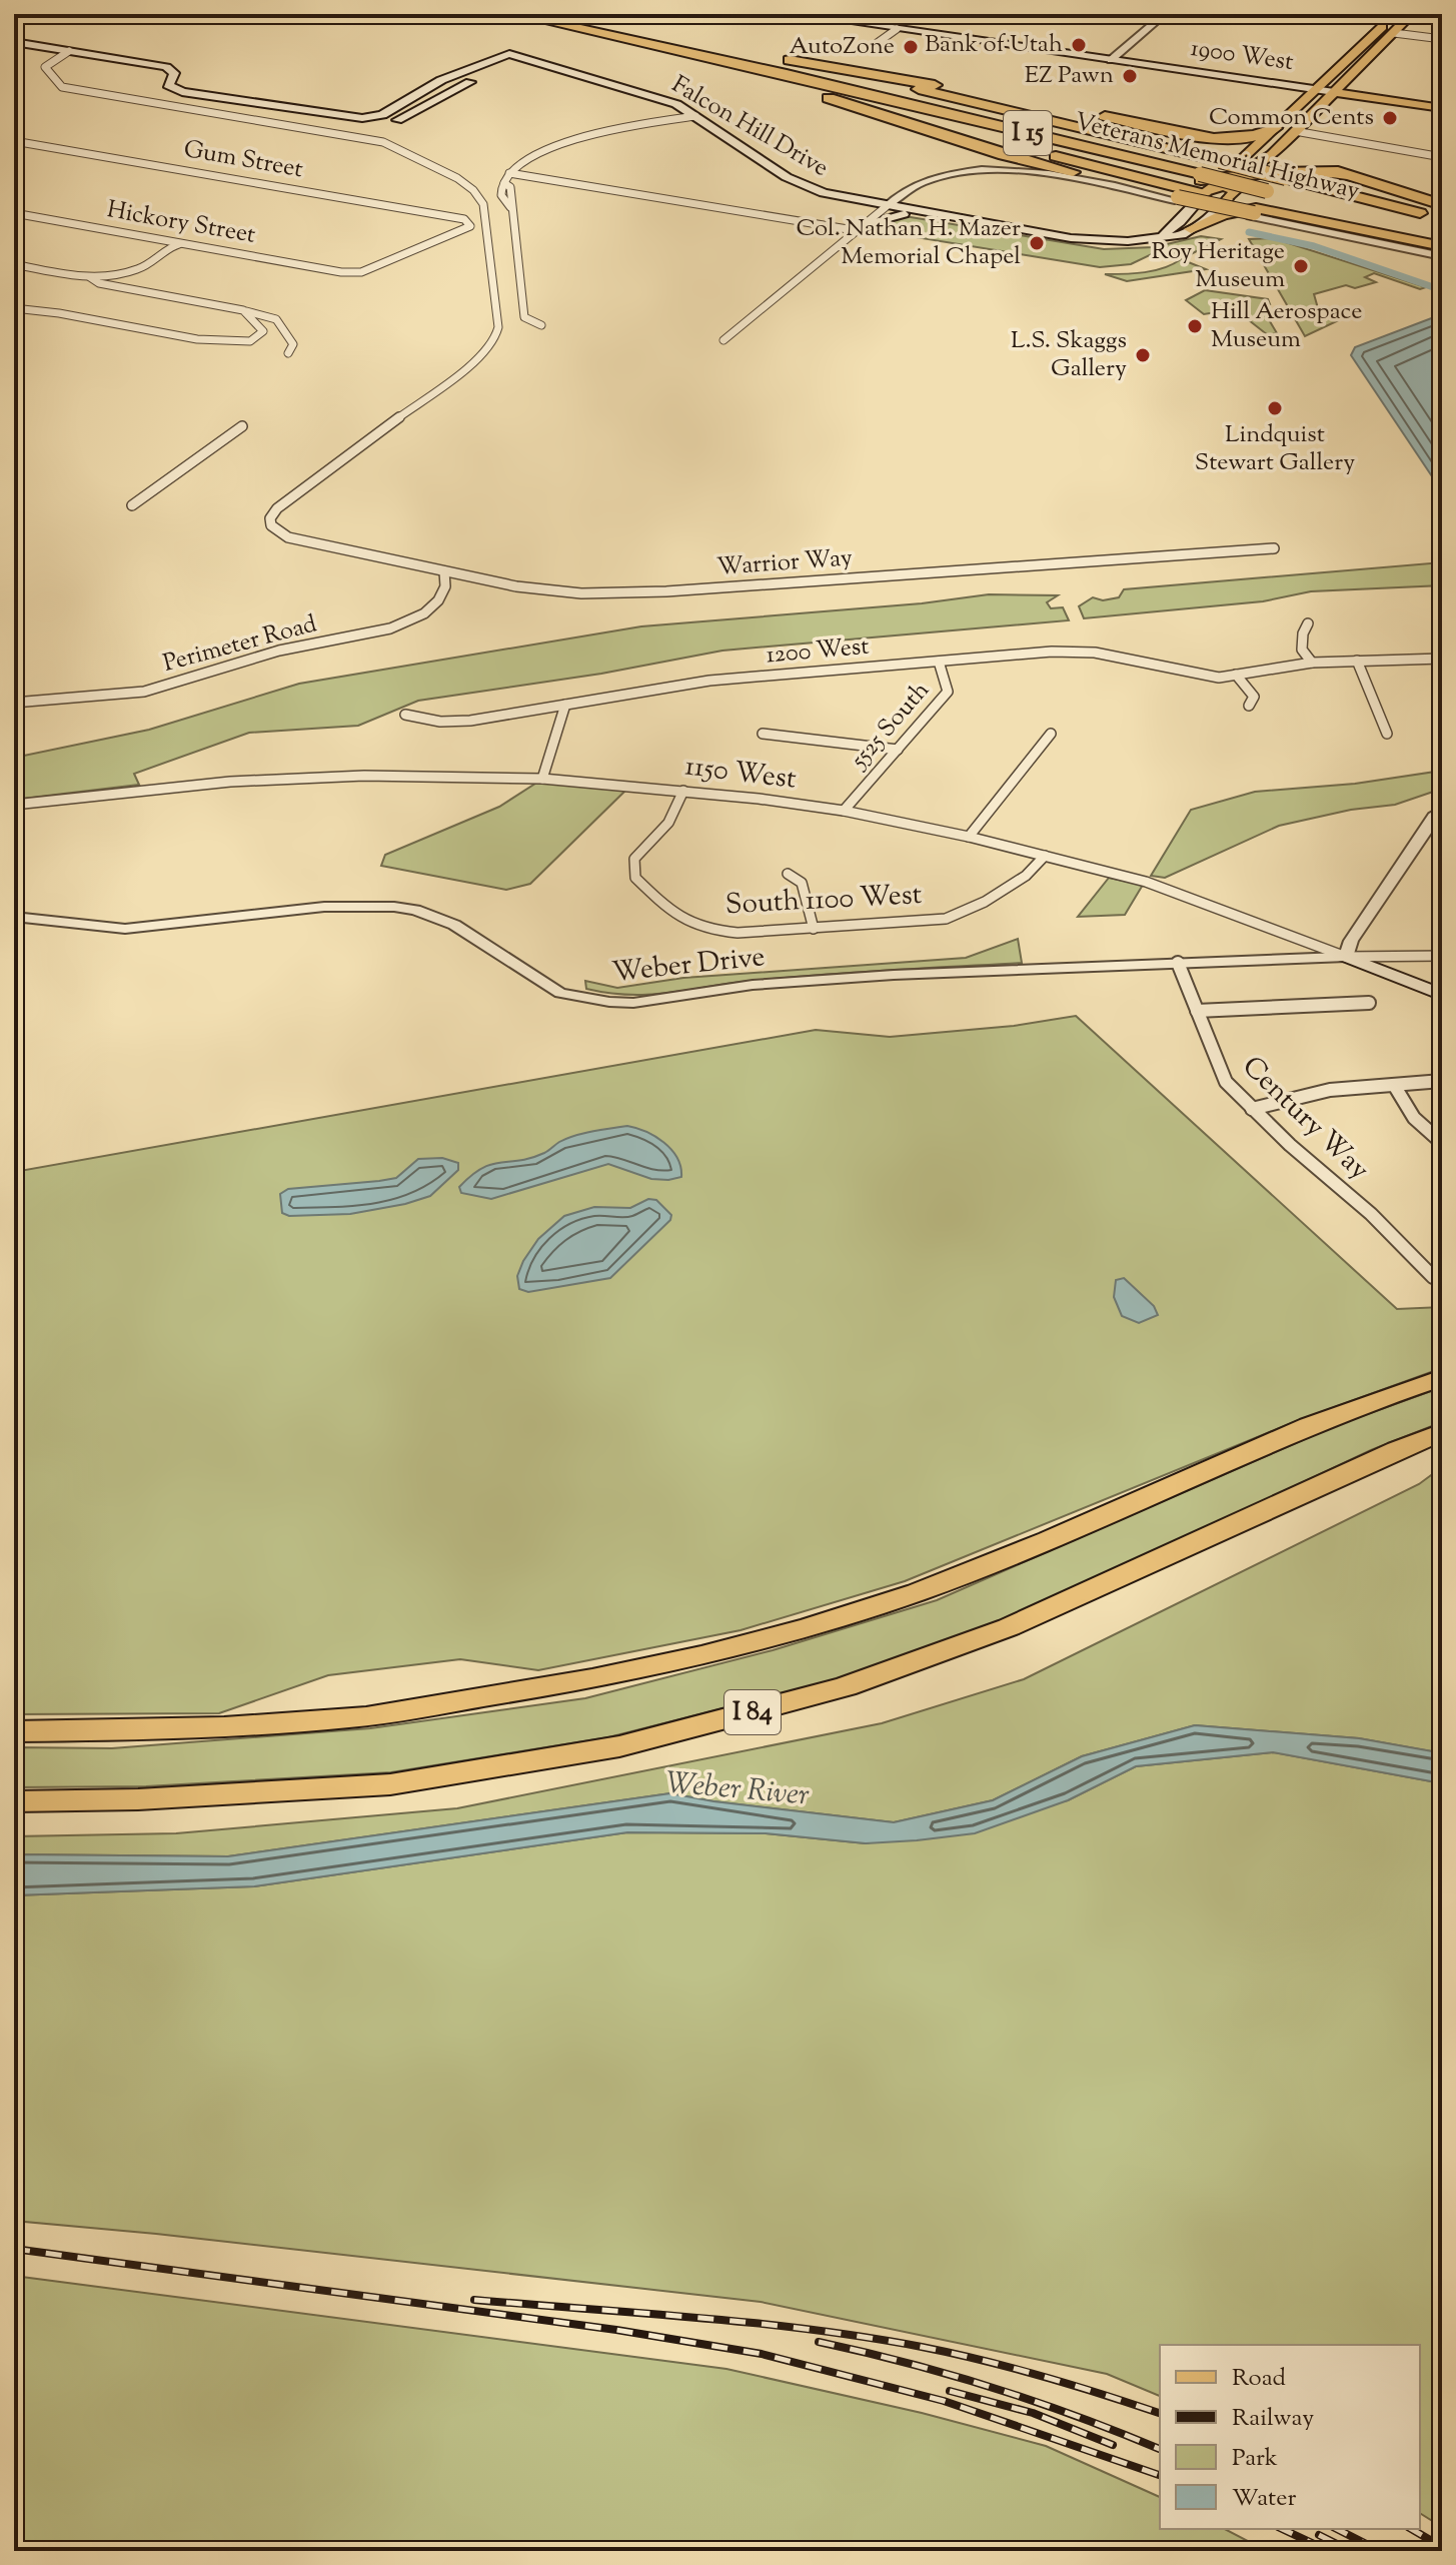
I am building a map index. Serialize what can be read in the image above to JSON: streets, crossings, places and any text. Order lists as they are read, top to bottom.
{
  "streets": {
    "highway": ["I 15", "Veterans Memorial Highway", "I 84"],
    "main road": ["1900 West", "Falcon Hill Drive"],
    "street": [
      "Gum Street",
      "Hickory Street",
      "Warrior Way",
      "Perimeter Road",
      "1200 West",
      "5525 South",
      "1150 West",
      "South 1100 West",
      "Weber Drive",
      "Century Way"
    ]
  },
  "crossings": [
    ["Falcon Hill Drive", "Warrior Way"],
    ["Gum Street", "Hickory Street"],
    ["Warrior Way", "Perimeter Road"],
    ["1200 West", "5525 South"],
    ["5525 South", "1150 West"],
    ["1150 West", "South 1100 West"],
    ["1150 West", "Weber Drive"],
    ["Weber Drive", "Century Way"]
  ],
  "water": ["Weber River"],
  "places": [
    "Bank of Utah",
    "AutoZone",
    "EZ Pawn",
    "Common Cents",
    "Col. Nathan H. Mazer Memorial Chapel",
    "Roy Heritage Museum",
    "Hill Aerospace Museum",
    "L.S. Skaggs Gallery",
    "Lindquist Stewart Gallery"
  ],
  "legend": [
    "Road",
    "Railway",
    "Park",
    "Water"
  ]
}
